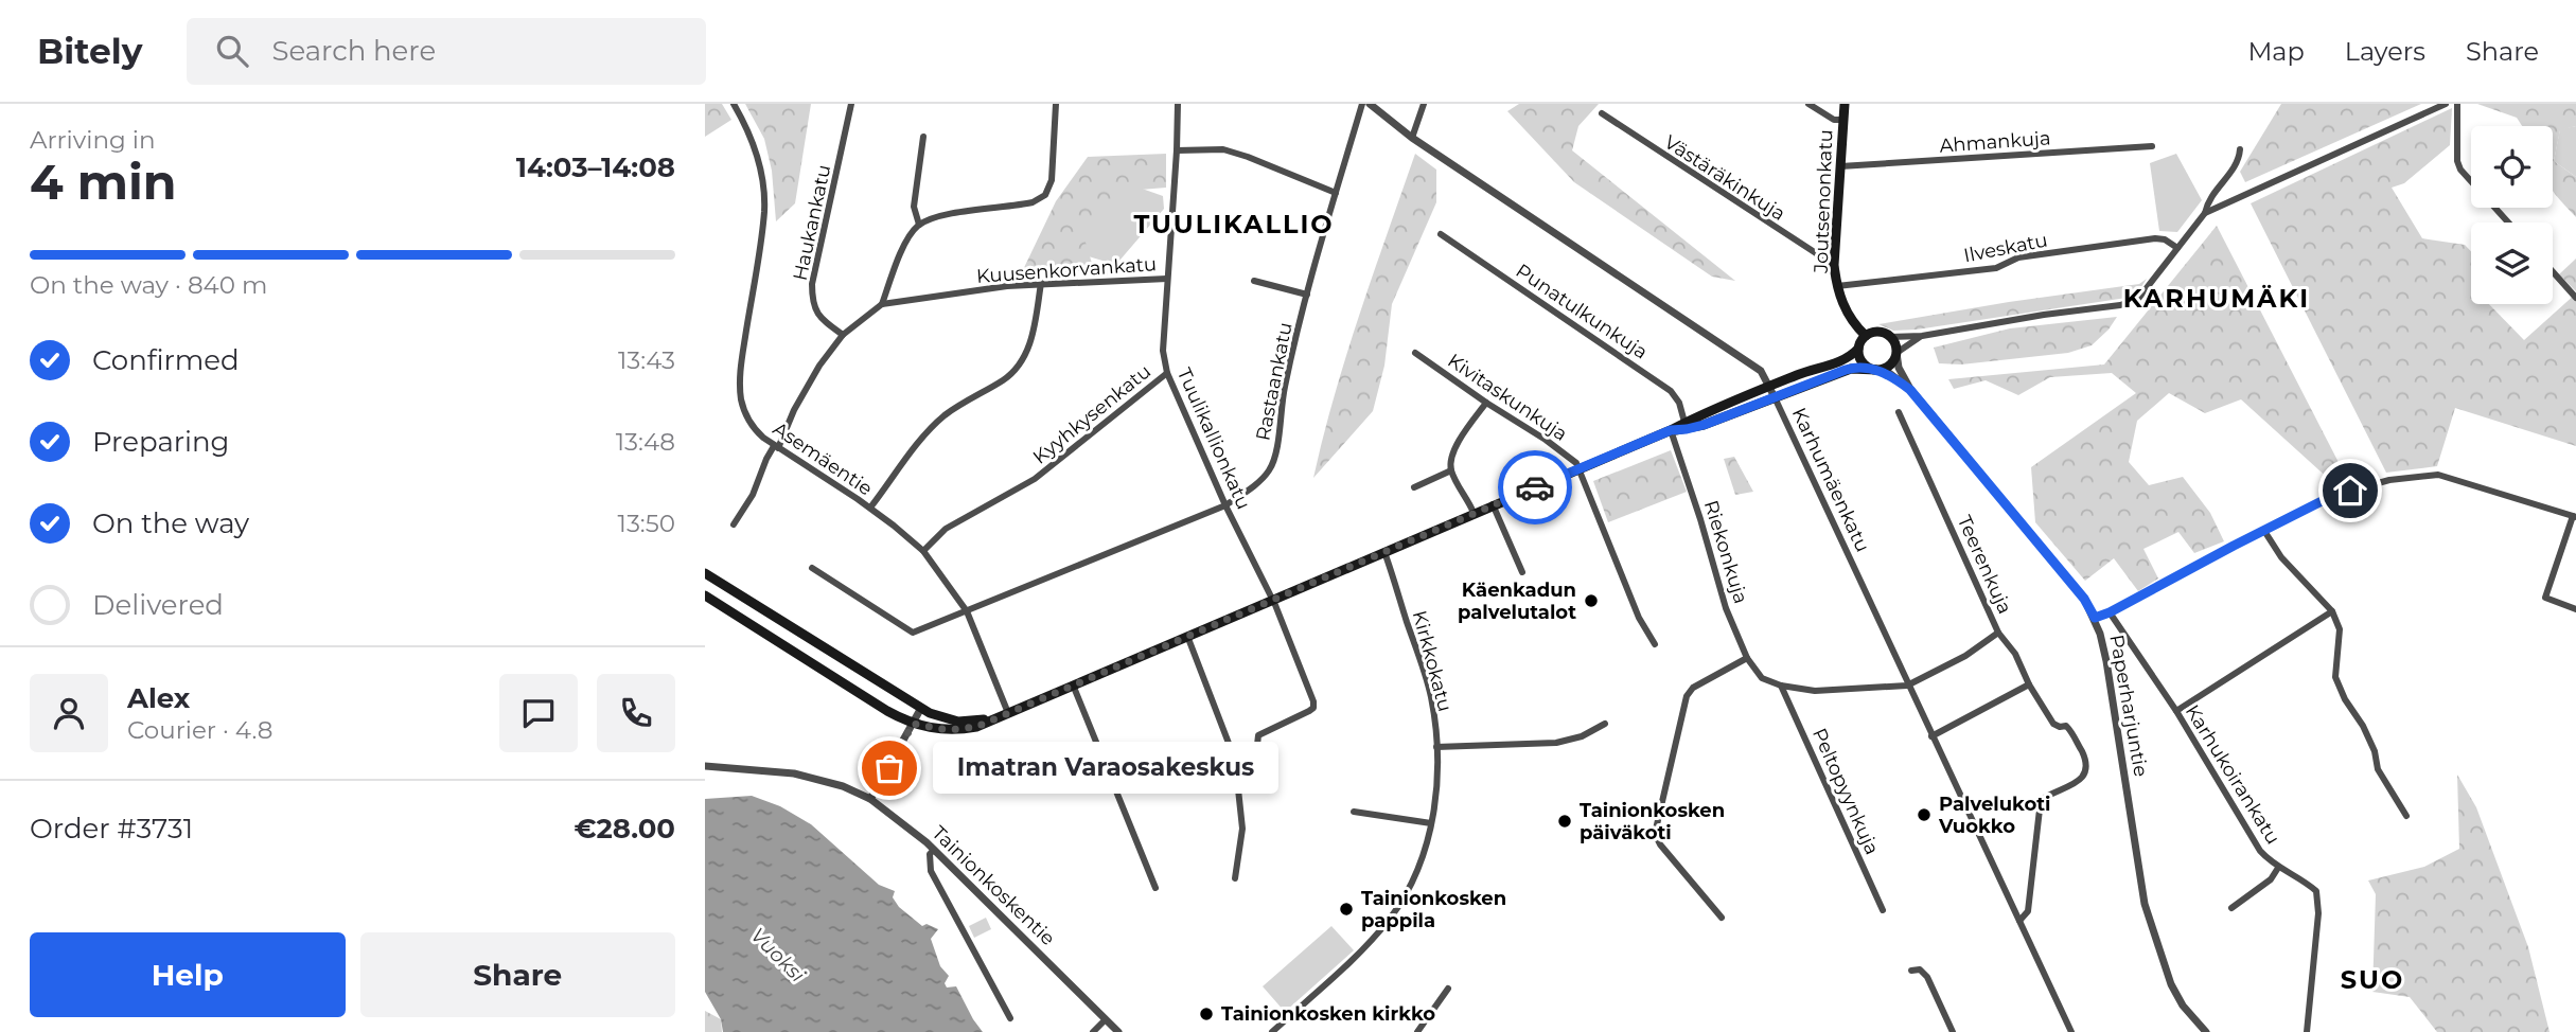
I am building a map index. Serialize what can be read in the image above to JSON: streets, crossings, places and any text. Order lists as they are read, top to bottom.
{
  "streets": {
    "main road": ["Joutsenonkatu"],
    "street": [
      "Ahmankuja",
      "Västäräkinkuja",
      "Haukankatu",
      "Ilveskatu",
      "Kuusenkorvankatu",
      "Punatulkunkuja",
      "Rastaankatu",
      "Kivitaskunkuja",
      "Kyyhkysenkatu",
      "Tuulikallionkatu",
      "Asemäentie",
      "Karhumäenkatu",
      "Riekonkuja",
      "Teerenkuja",
      "Kirkkokatu",
      "Paperharjuntie",
      "Karhukoirankatu",
      "Peltopyynkuja",
      "Tainionkoskentie"
    ]
  },
  "crossings": [
    ["Ahmankuja", "Joutsenonkatu"],
    ["Västäräkinkuja", "Joutsenonkatu"],
    ["Joutsenonkatu", "Ilveskatu"],
    ["Joutsenonkatu", "Paperharjuntie"],
    ["Haukankatu", "Kuusenkorvankatu"],
    ["Kuusenkorvankatu", "Tuulikallionkatu"],
    ["Kuusenkorvankatu", "Asemäentie"],
    ["Rastaankatu", "Tuulikallionkatu"],
    ["Rastaankatu", "Asemäentie"],
    ["Kyyhkysenkatu", "Tuulikallionkatu"],
    ["Kyyhkysenkatu", "Asemäentie"],
    ["Karhumäenkatu", "Teerenkuja"],
    ["Riekonkuja", "Peltopyynkuja"]
  ],
  "districts": ["TUULIKALLIO", "KARHUMÄKI", "SUO"],
  "water": ["Vuoksi"],
  "places": [
    "Käenkadun palvelutalot",
    "Imatran Varaosakeskus",
    "Palvelukoti Vuokko",
    "Tainionkosken päiväkoti",
    "Tainionkosken pappila",
    "Tainionkosken kirkko"
  ],
  "page": {
    "header": "Bitely",
    "search": "Search here",
    "nav": ["Map", "Layers", "Share"],
    "heading": ["4 min", "Arriving in", "14:03–14:08"],
    "panel": [
      "Alex",
      "Courier · 4.8",
      "Order #3731",
      "€28.00"
    ],
    "bar": "On the way · 840 m",
    "list": [
      ["Confirmed", "13:43"],
      ["Preparing", "13:48"],
      ["On the way", "13:50"],
      "Delivered"
    ],
    "bubble": "Imatran Varaosakeskus",
    "buttons": ["Help", "Share"]
  }
}
